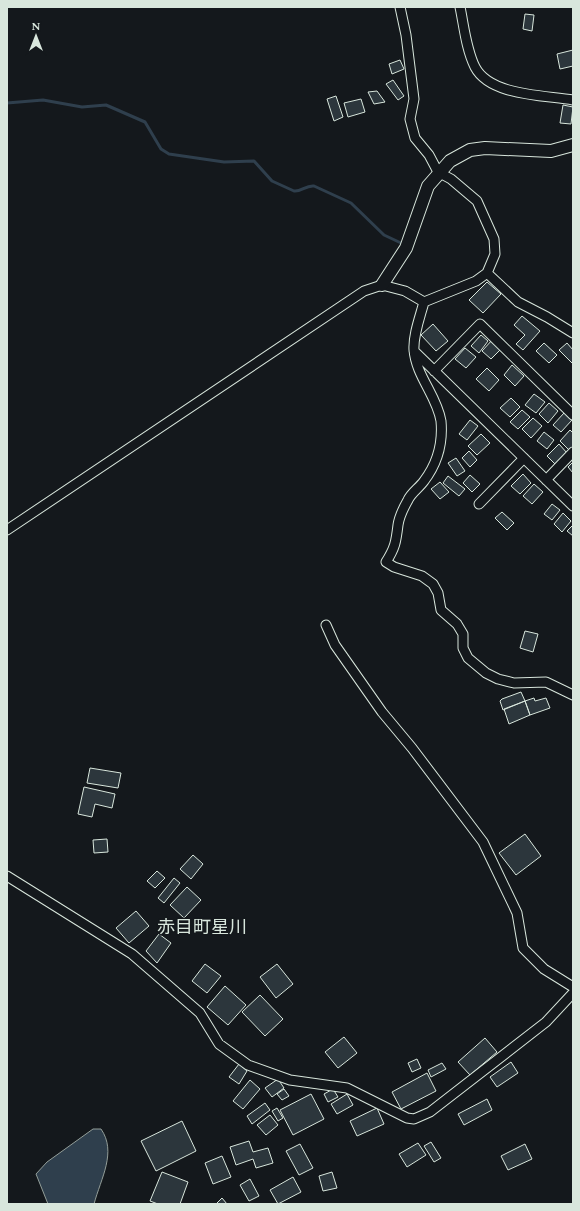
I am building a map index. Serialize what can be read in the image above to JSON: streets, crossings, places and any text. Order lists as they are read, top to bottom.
{
  "districts": ["赤目町星川"],
  "north": "top"
}
